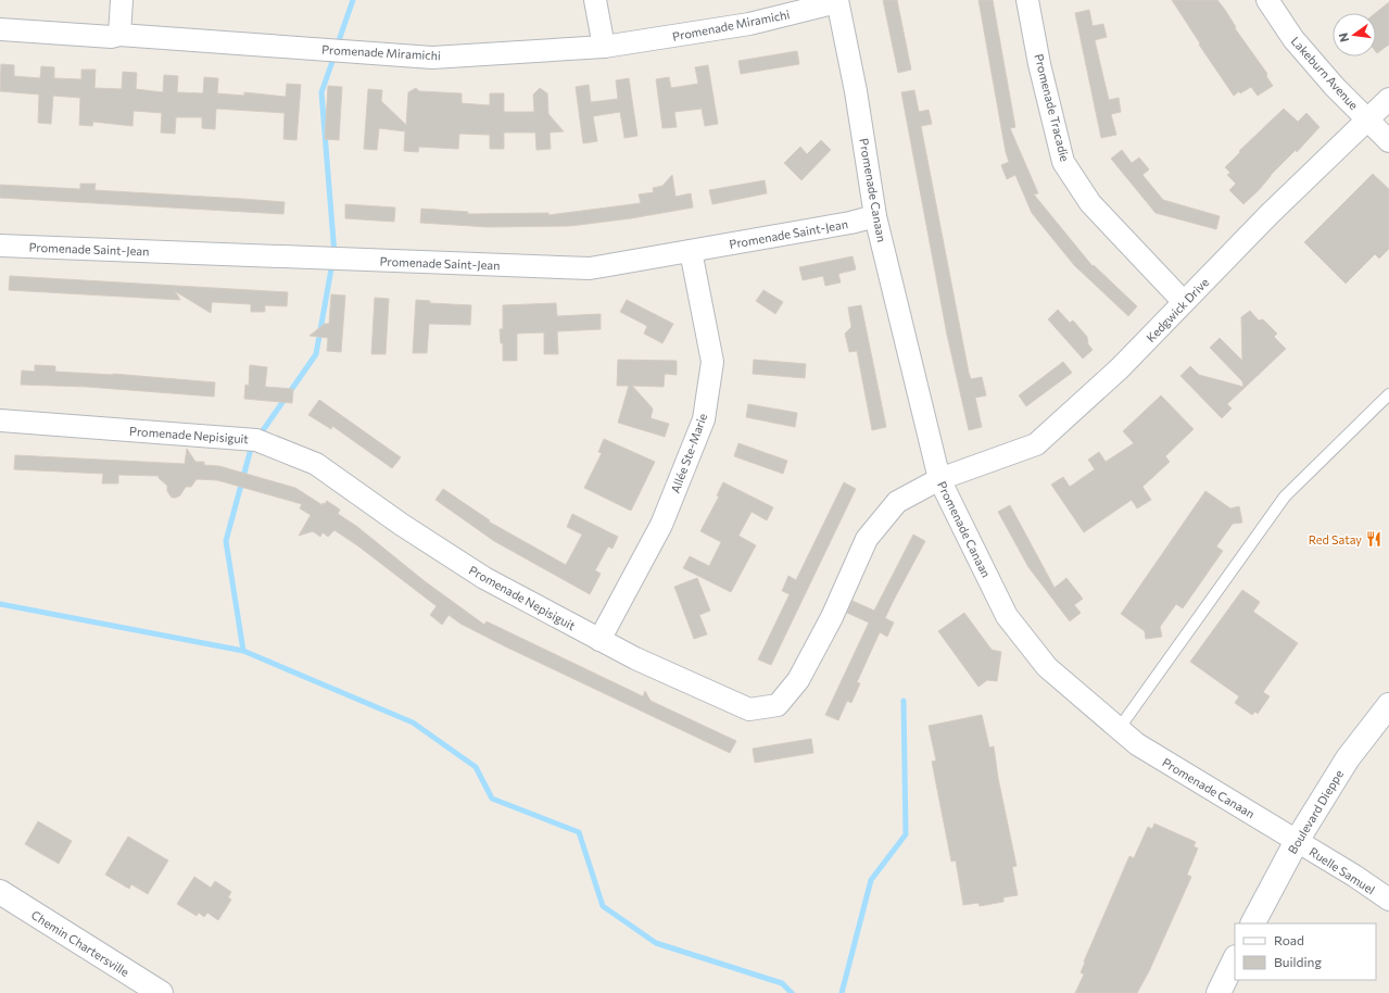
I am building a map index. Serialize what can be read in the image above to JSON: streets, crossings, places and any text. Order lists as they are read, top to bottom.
{
  "streets": {
    "main road": ["Boulevard Dieppe", "Chemin Chartersville"],
    "street": [
      "Promenade Miramichi",
      "Lakeburn Avenue",
      "Promenade Tracadie",
      "Promenade Canaan",
      "Promenade Saint-Jean",
      "Kedgwick Drive",
      "Promenade Nepisiguit",
      "Allée Ste-Marie",
      "Ruelle Samuel"
    ]
  },
  "crossings": [
    ["Promenade Miramichi", "Promenade Canaan"],
    ["Lakeburn Avenue", "Kedgwick Drive"],
    ["Promenade Tracadie", "Kedgwick Drive"],
    ["Promenade Canaan", "Promenade Saint-Jean"],
    ["Promenade Canaan", "Kedgwick Drive"],
    ["Promenade Canaan", "Promenade Nepisiguit"],
    ["Promenade Canaan", "Boulevard Dieppe"],
    ["Promenade Canaan", "Ruelle Samuel"],
    ["Promenade Saint-Jean", "Allée Ste-Marie"],
    ["Kedgwick Drive", "Promenade Nepisiguit"],
    ["Promenade Nepisiguit", "Allée Ste-Marie"],
    ["Boulevard Dieppe", "Ruelle Samuel"]
  ],
  "places": {
    "restaurant": ["Red Satay"]
  },
  "legend": ["Road", "Building"],
  "north": "left"
}
